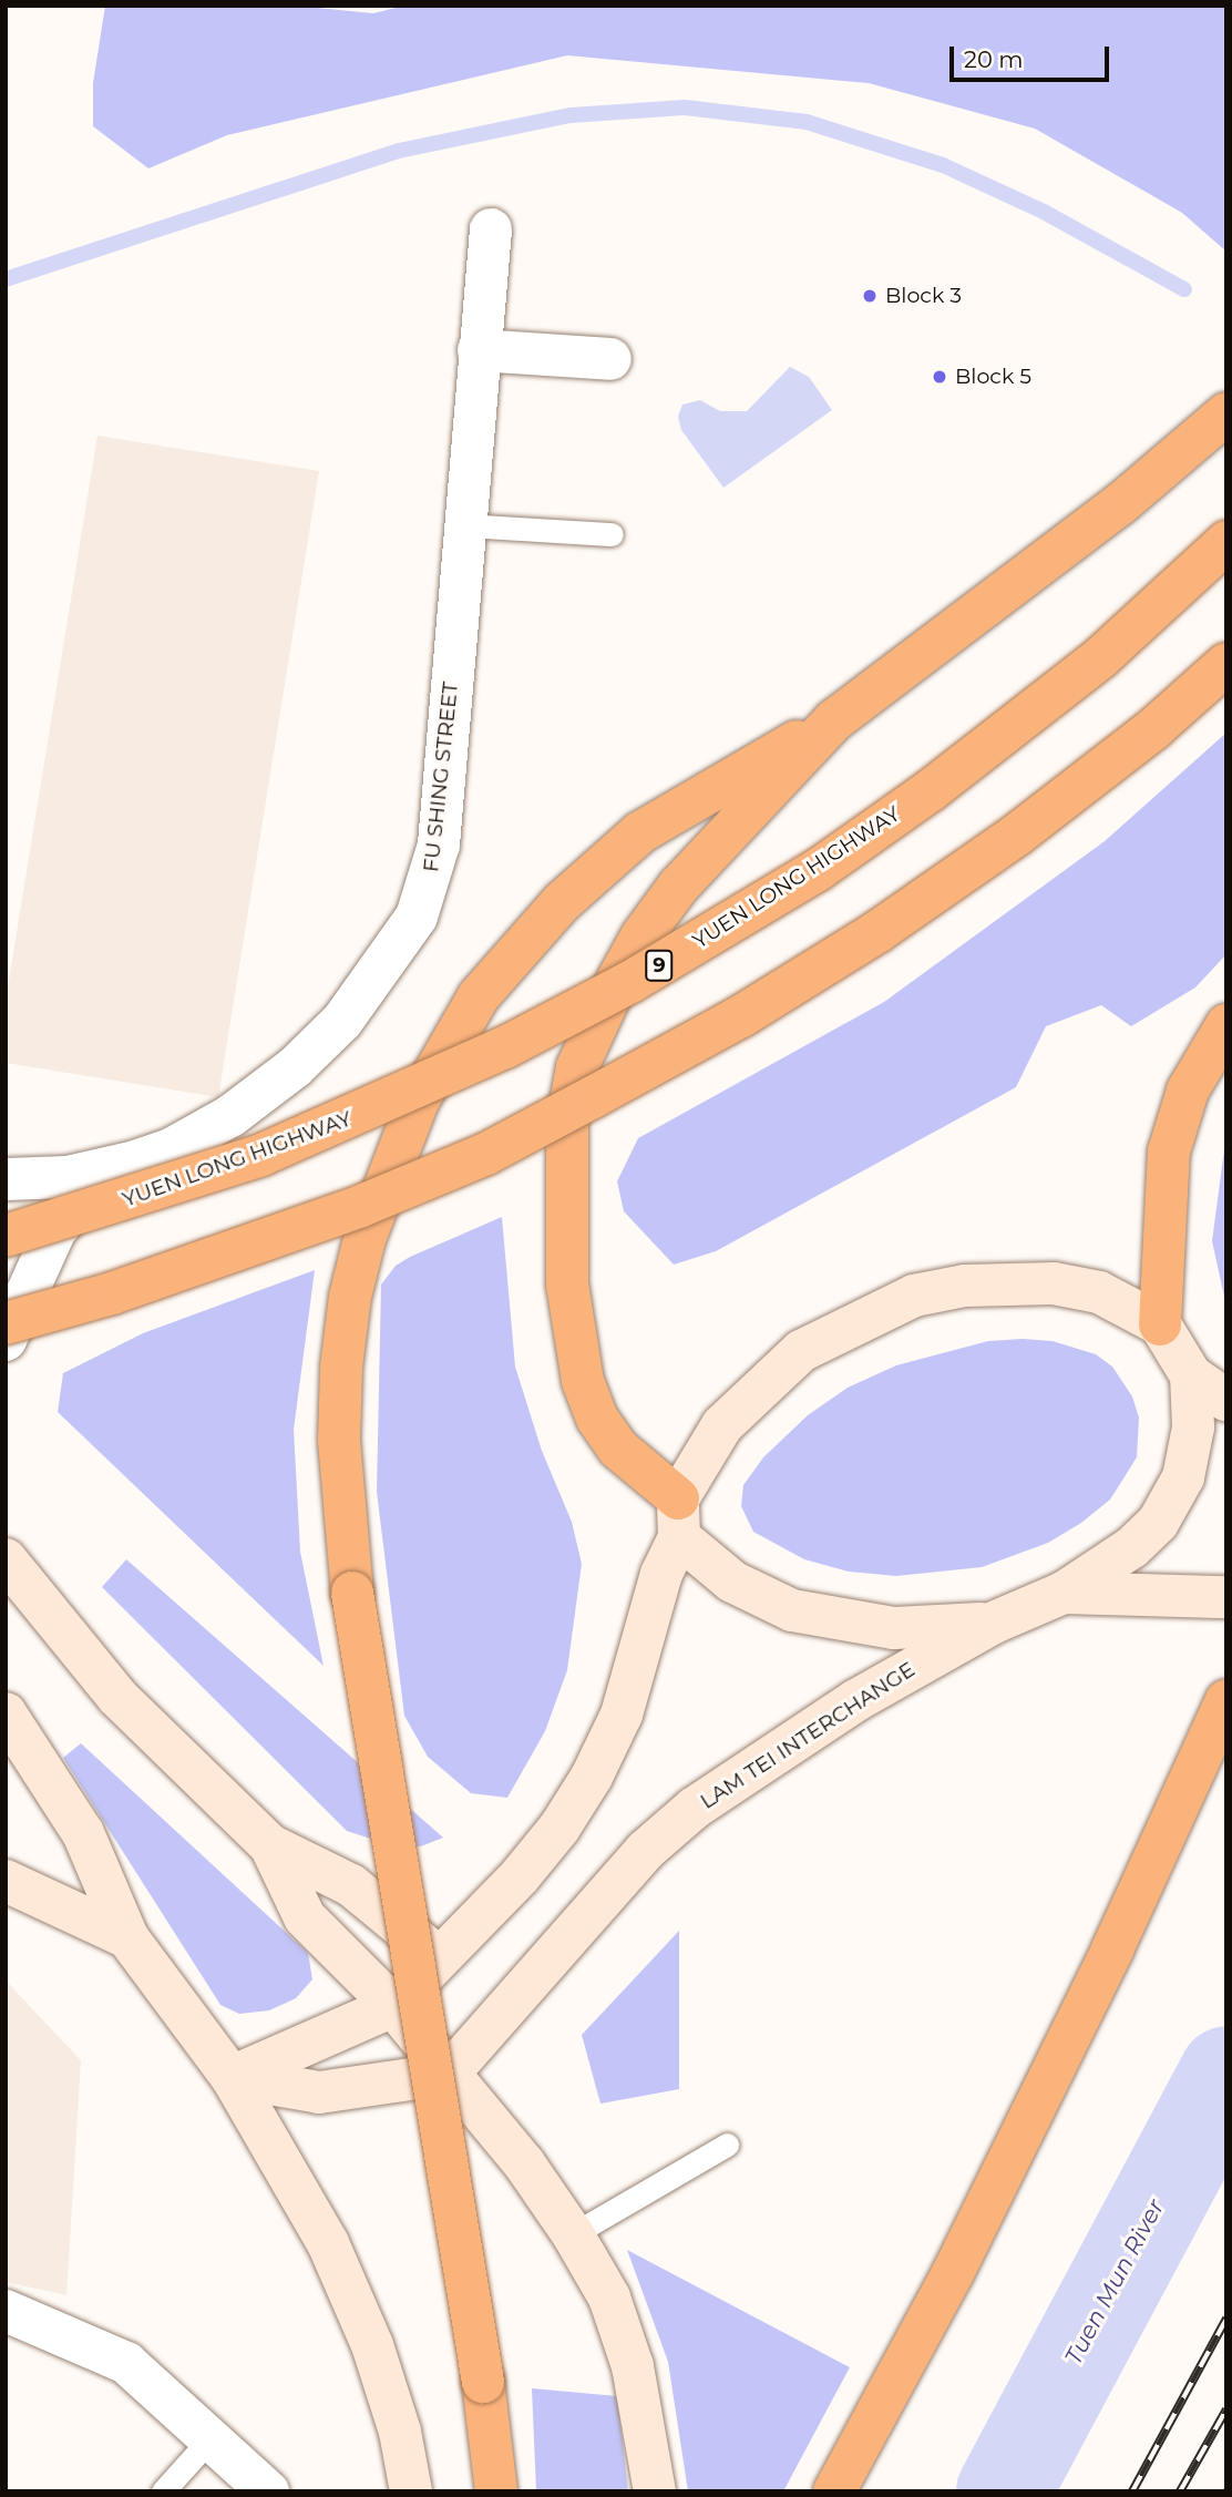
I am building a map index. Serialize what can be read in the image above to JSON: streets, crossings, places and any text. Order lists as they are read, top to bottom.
{
  "streets": {
    "highway": ["YUEN LONG HIGHWAY", "9"],
    "main road": ["LAM TEI INTERCHANGE"],
    "street": ["FU SHING STREET"]
  },
  "water": ["Tuen Mun River"],
  "places": ["Block 3", "Block 5"],
  "scale_bar": "20 m"
}
